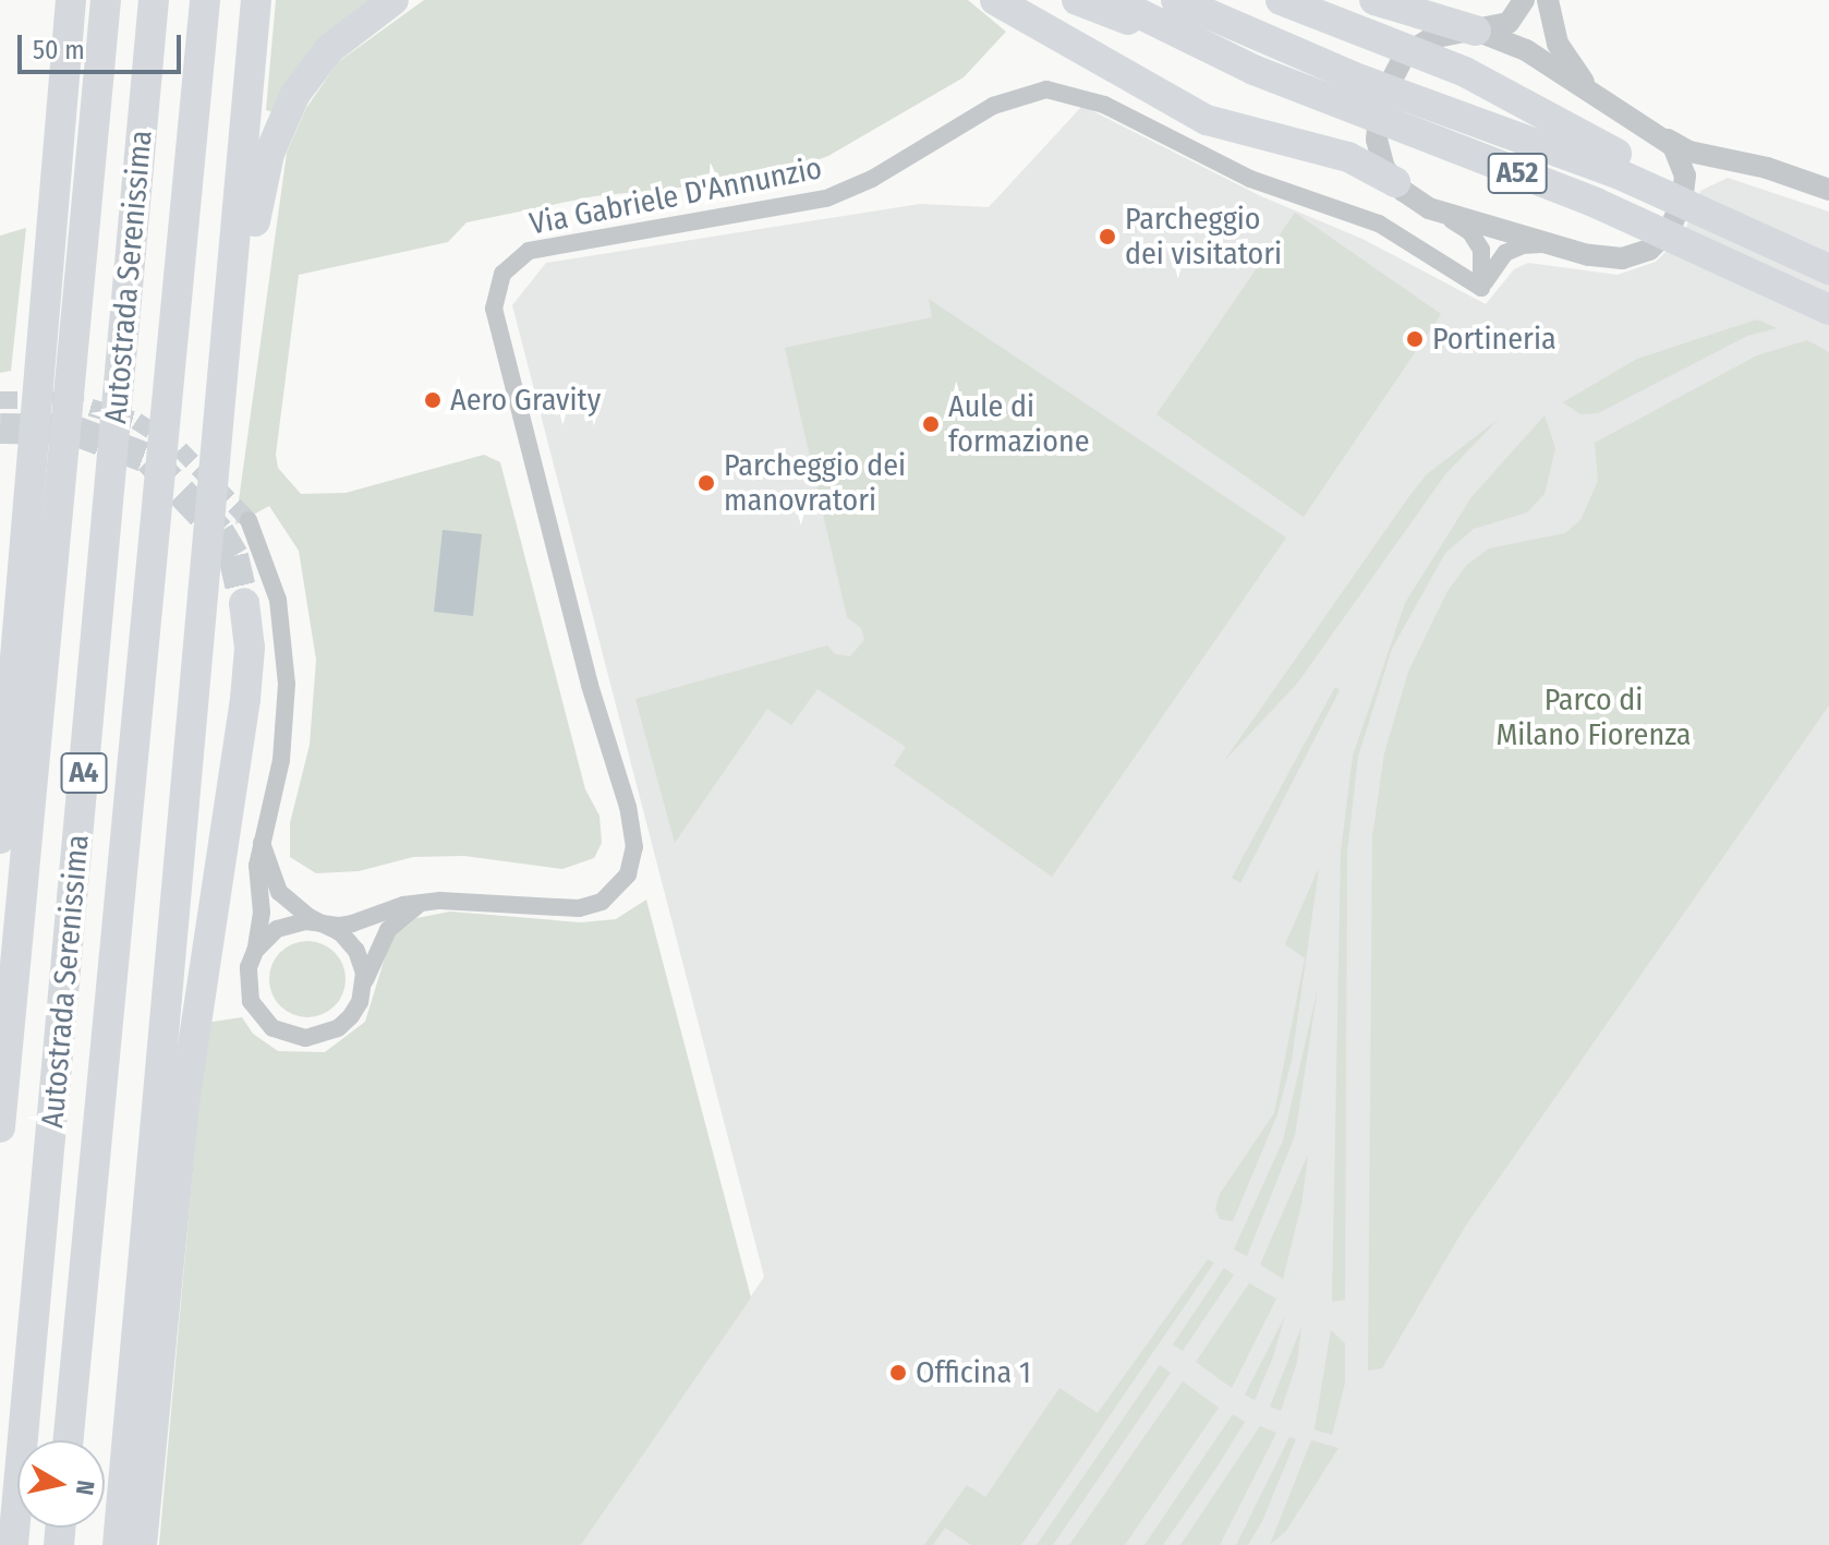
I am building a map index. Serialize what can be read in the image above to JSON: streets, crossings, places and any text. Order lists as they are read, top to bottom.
{
  "streets": {
    "highway": ["A52", "Autostrada Serenissima", "A4"],
    "street": ["Via Gabriele D'Annunzio"]
  },
  "parks": ["Parco di Milano Fiorenza"],
  "places": [
    "Parcheggio dei visitatori",
    "Portineria",
    "Aero Gravity",
    "Aule di formazione",
    "Parcheggio dei manovratori",
    "Officina 1"
  ],
  "scale_bar": "50 m",
  "north": "right"
}
